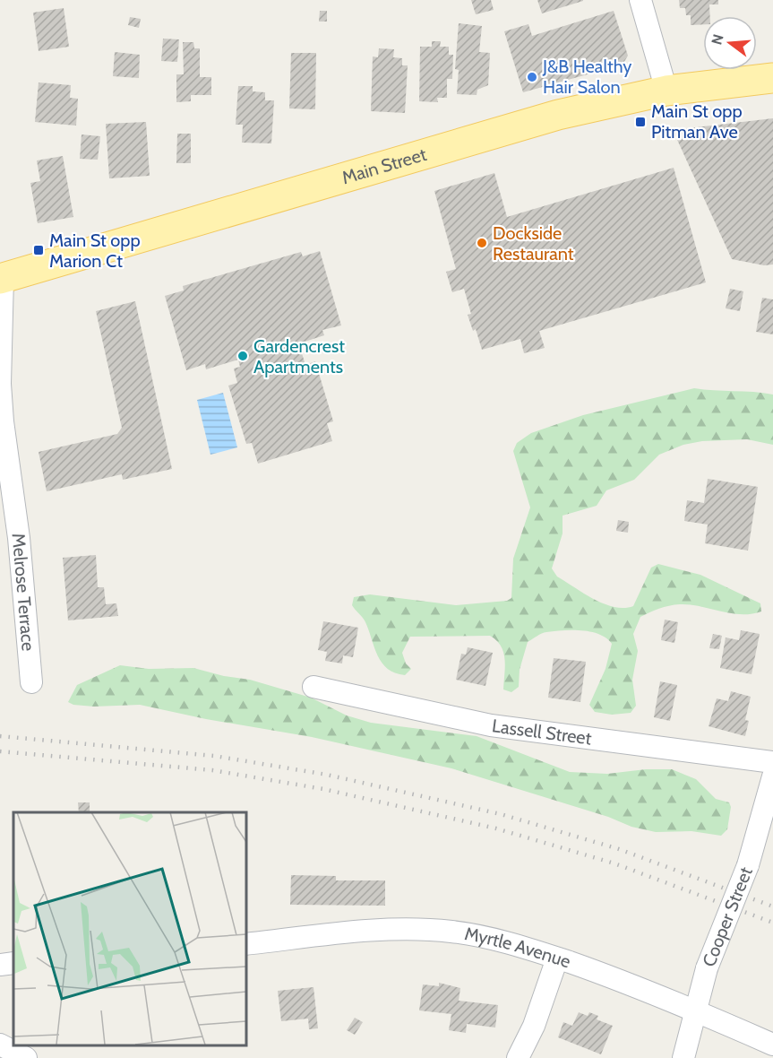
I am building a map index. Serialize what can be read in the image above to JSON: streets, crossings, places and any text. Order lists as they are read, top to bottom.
{
  "streets": {
    "main road": ["Main Street"],
    "street": [
      "Melrose Terrace",
      "Lassell Street",
      "Cooper Street",
      "Myrtle Avenue"
    ]
  },
  "crossings": [
    ["Main Street", "Melrose Terrace"],
    ["Cooper Street", "Myrtle Avenue"]
  ],
  "places": {
    "other": ["J&B Healthy Hair Salon", "Dockside Restaurant", "Gardencrest Apartments"],
    "transit": ["Main St opp Pitman Ave", "Main St opp Marion Ct"]
  },
  "north": "left"
}
